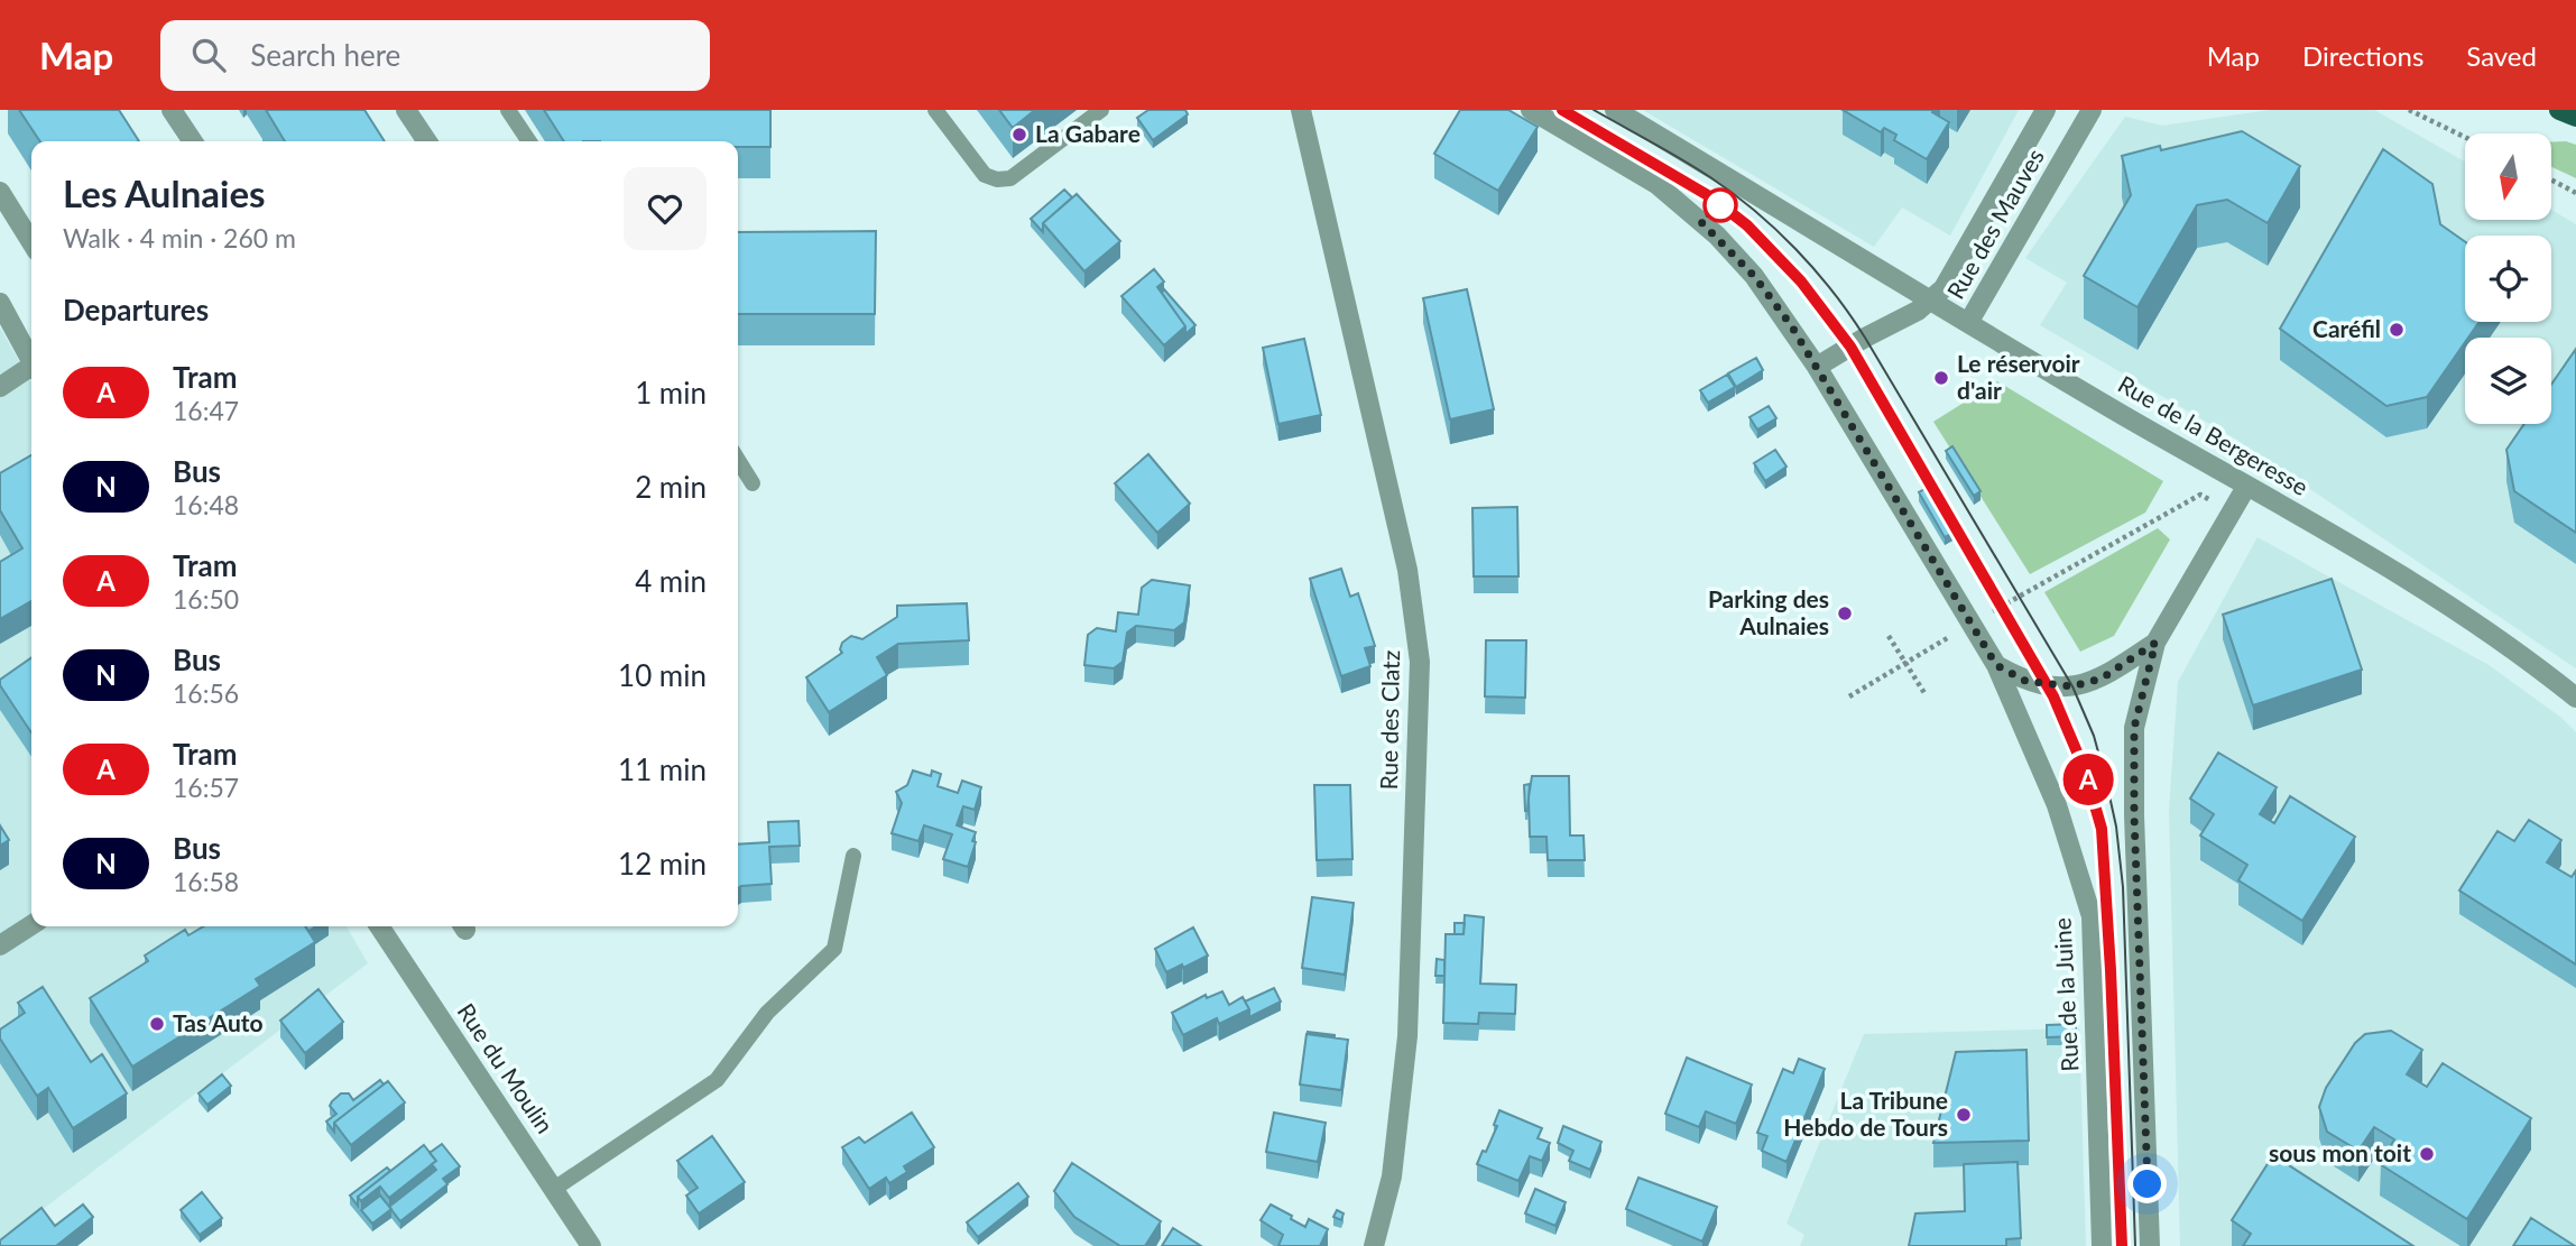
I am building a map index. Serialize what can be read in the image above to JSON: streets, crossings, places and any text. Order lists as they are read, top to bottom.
{
  "streets": {
    "street": [
      "Rue des Mauves",
      "Rue de la Bergeresse",
      "Rue des Clatz",
      "Rue de la Juine",
      "Rue du Moulin"
    ]
  },
  "crossings": [
    ["Rue des Mauves", "Rue de la Bergeresse"]
  ],
  "places": [
    "La Gabare",
    "Caréfil",
    "Le réservoir d'air",
    "Parking des Aulnaies",
    "Tas Auto",
    "La Tribune Hebdo de Tours",
    "sous mon toit"
  ],
  "lines": ["tram line A"],
  "north": "bottom",
  "page": {
    "header": "Map",
    "search": "Search here",
    "nav": ["Map", "Directions", "Saved"],
    "on_map": "A",
    "heading": [
      ["Les Aulnaies", "Walk · 4 min · 260 m"],
      "Departures"
    ],
    "list": [
      {
        "mark": "A",
        "name": "Tram",
        "note": "16:47",
        "value": "1 min"
      },
      {
        "mark": "N",
        "name": "Bus",
        "note": "16:48",
        "value": "2 min"
      },
      {
        "mark": "A",
        "name": "Tram",
        "note": "16:50",
        "value": "4 min"
      },
      {
        "mark": "N",
        "name": "Bus",
        "note": "16:56",
        "value": "10 min"
      },
      {
        "mark": "A",
        "name": "Tram",
        "note": "16:57",
        "value": "11 min"
      },
      {
        "mark": "N",
        "name": "Bus",
        "note": "16:58",
        "value": "12 min"
      }
    ]
  }
}
